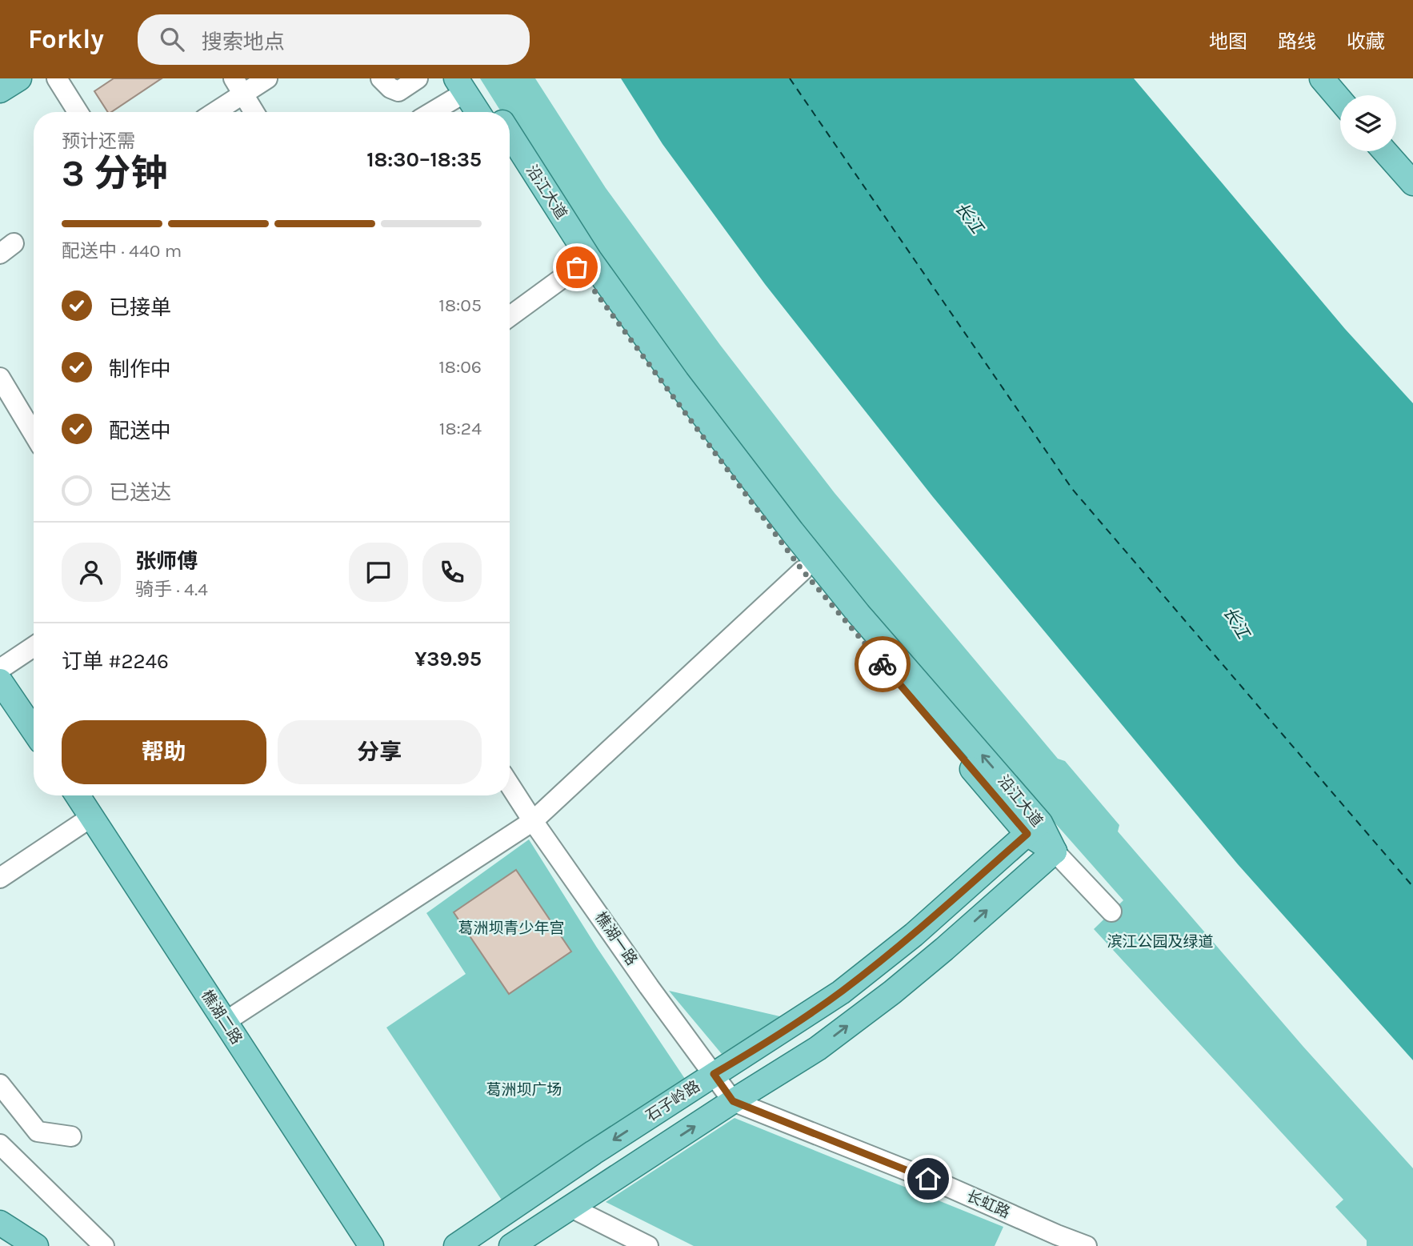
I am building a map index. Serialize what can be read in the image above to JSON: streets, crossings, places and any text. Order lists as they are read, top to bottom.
{
  "streets": {
    "main road": ["沿江大道", "樵湖二路", "石子岭路"],
    "street": ["樵湖一路", "长虹路"]
  },
  "crossings": [
    ["沿江大道", "石子岭路"],
    ["樵湖一路", "石子岭路"],
    ["樵湖一路", "长虹路"]
  ],
  "water": ["长江"],
  "parks": ["葛洲坝青少年宫", "滨江公园及绿道", "葛洲坝广场"],
  "page": {
    "header": "Forkly",
    "search": "搜索地点",
    "nav": ["地图", "路线", "收藏"],
    "heading": ["3 分钟", "预计还需", "18:30–18:35"],
    "panel": [
      "张师傅",
      "骑手 · 4.4",
      "订单 #2246",
      "¥39.95"
    ],
    "bar": "配送中 · 440 m",
    "list": [
      ["已接单", "18:05"],
      ["制作中", "18:06"],
      ["配送中", "18:24"],
      "已送达"
    ],
    "buttons": ["帮助", "分享"]
  }
}
